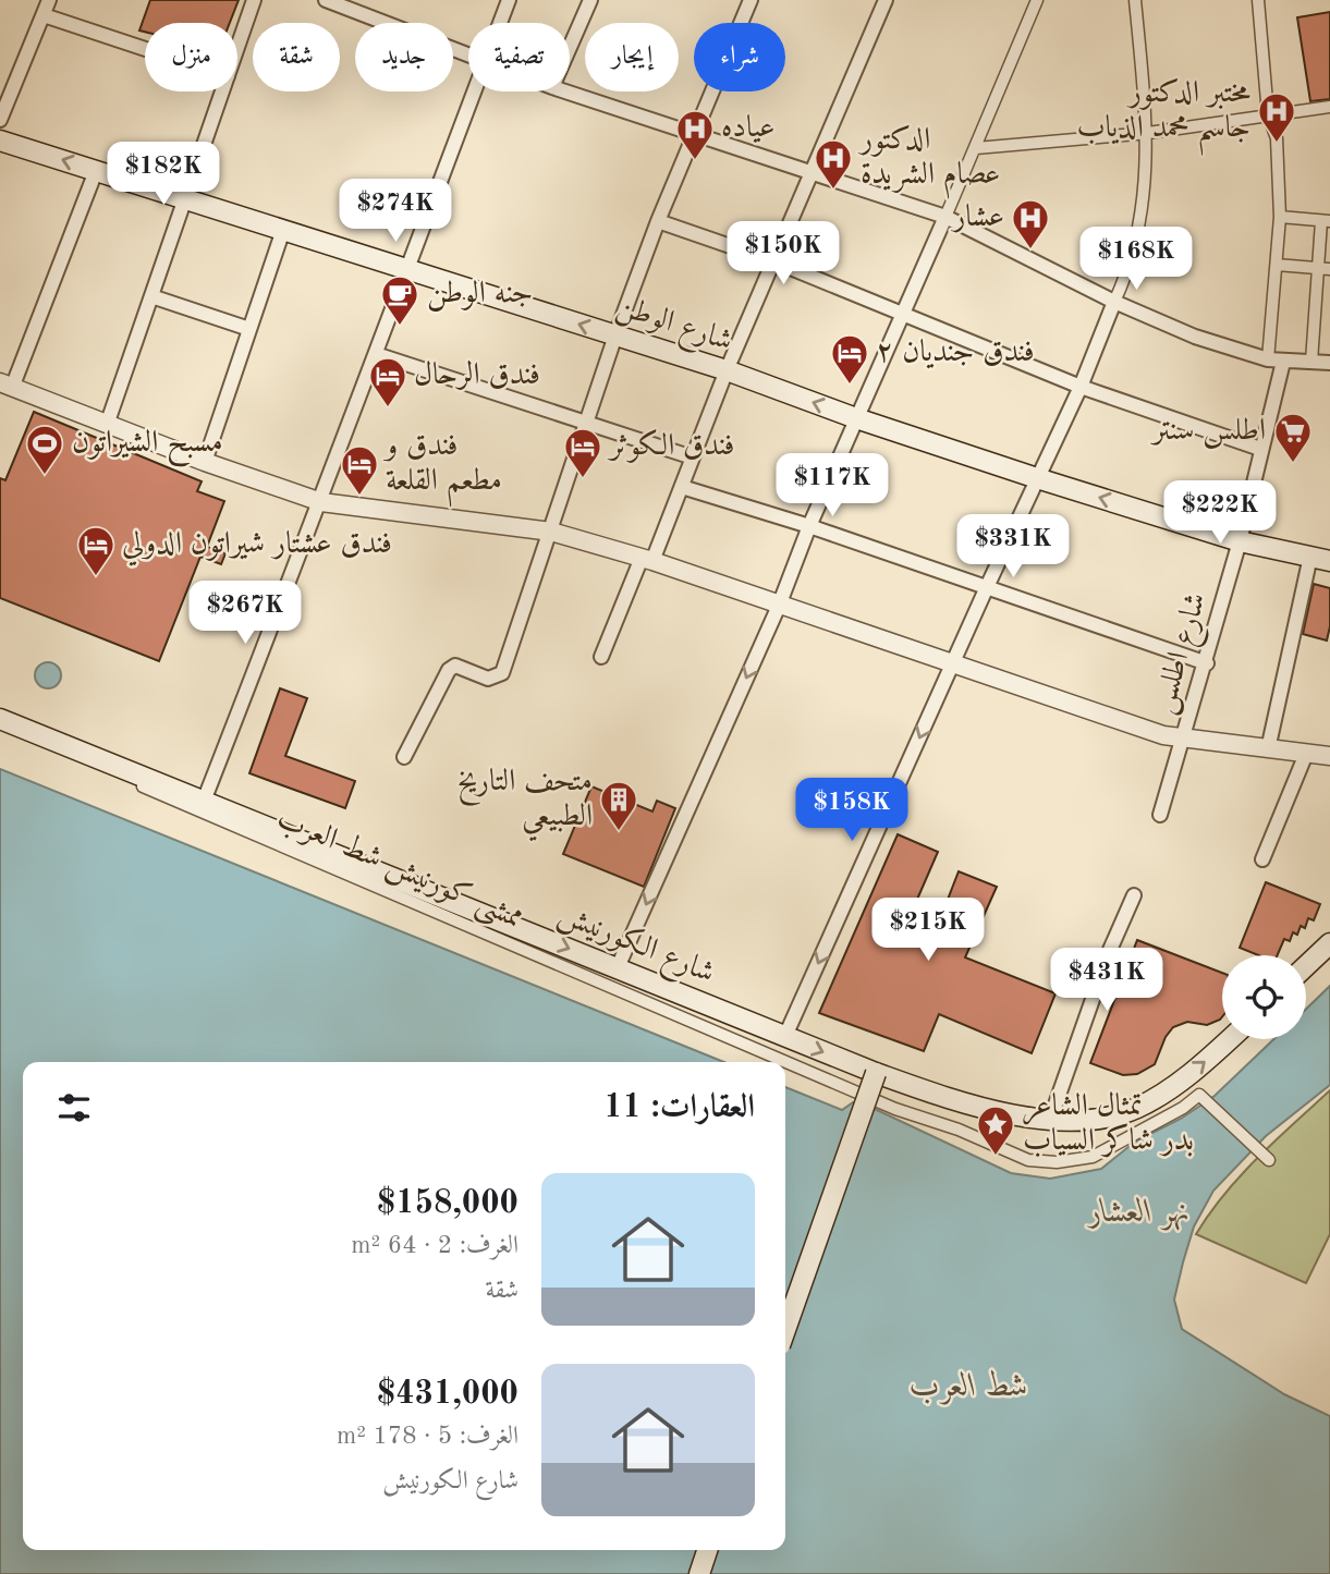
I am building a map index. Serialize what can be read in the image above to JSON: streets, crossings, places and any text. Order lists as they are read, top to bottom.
{
  "streets": {
    "main road": ["شارع الوطن", "شارع الكورنيش"],
    "street": ["شارع اطلس", "ممشى كورنيش شط العرب"]
  },
  "crossings": [
    ["شارع الوطن", "شارع اطلس"]
  ],
  "one_way": ["شارع الوطن", "شارع الكورنيش"],
  "water": ["نهر العشار", "شط العرب"],
  "places": {
    "hospital": [
      "مختبر الدكتور جاسم محمد الذياب",
      "عياده",
      "الدكتور عصام الشريدة",
      "عشار"
    ],
    "cafe": ["جنه الوطن"],
    "hotel": [
      "فندق جنديان ٢",
      "فندق الرحال",
      "فندق الكوثر",
      "فندق و مطعم القلعة",
      "فندق عشتار شيراتون الدولي"
    ],
    "supermarket": ["اطلس سنتر"],
    "sports": ["مسبح الشيراتون"],
    "building": ["متحف التاريخ الطبيعي"],
    "place": ["تمثال الشاعر بدر شاكر السياب"]
  },
  "page": {
    "chip": [
      "شراء",
      "إيجار",
      "تصفية",
      "جديد",
      "شقة",
      "منزل"
    ],
    "price": [
      "$182K",
      "$274K",
      "$150K",
      "$168K",
      "$117K",
      "$222K",
      "$331K",
      "$267K",
      "$158K",
      "$215K",
      "$431K"
    ],
    "heading": "العقارات: 11",
    "list": [
      {
        "name": "$158,000",
        "note": "الغرف: 2 · 64 m² · شقة"
      },
      {
        "name": "$431,000",
        "note": "الغرف: 5 · 178 m² · شارع الكورنيش"
      }
    ]
  }
}
